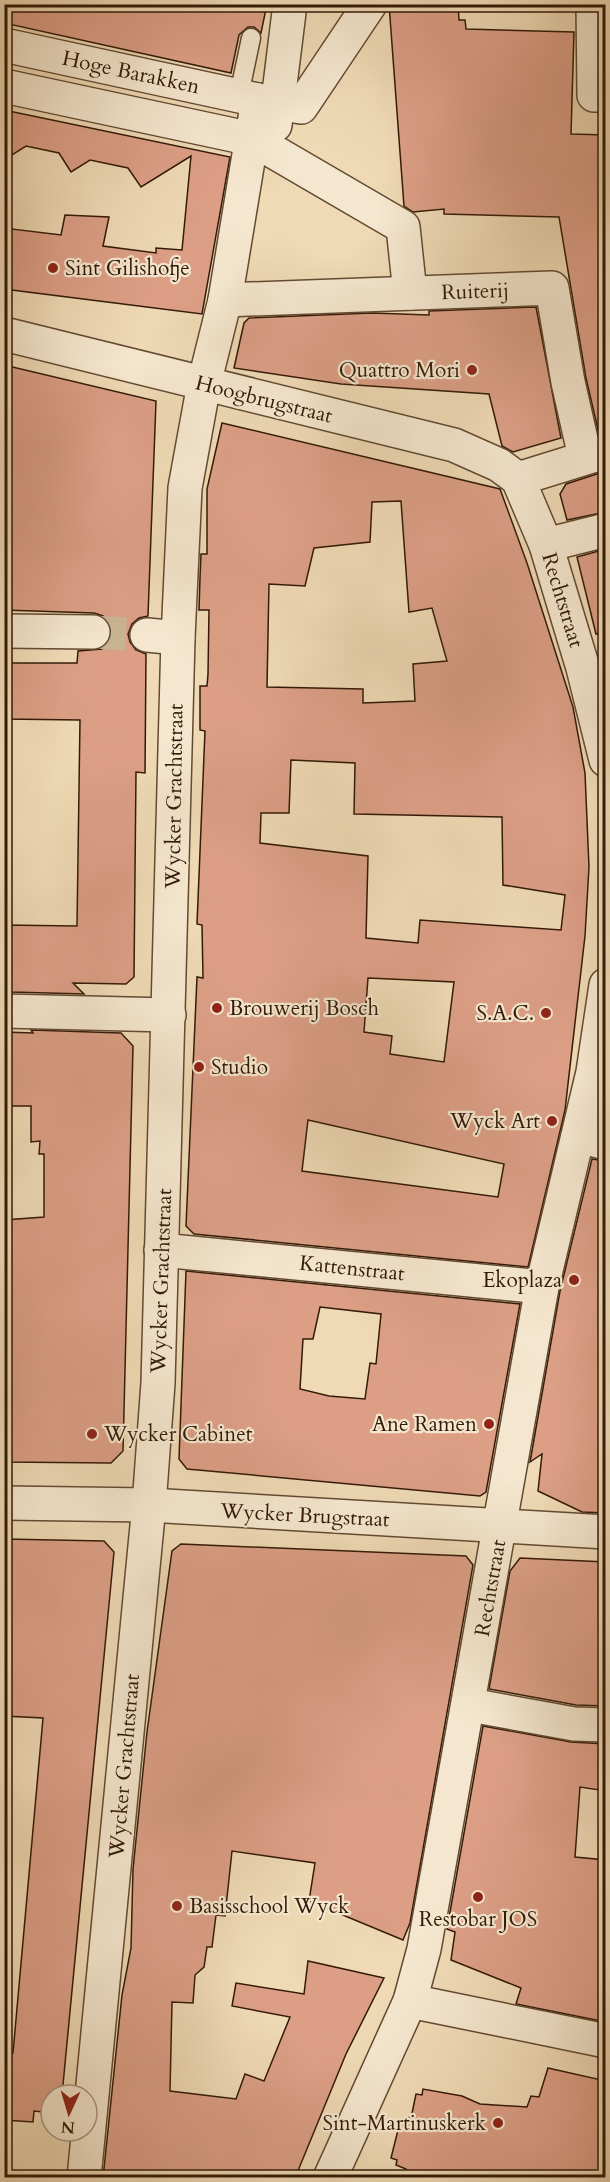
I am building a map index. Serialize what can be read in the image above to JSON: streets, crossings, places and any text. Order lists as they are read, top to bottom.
{
  "streets": {
    "street": [
      "Hoge Barakken",
      "Ruiterij",
      "Hoogbrugstraat",
      "Rechtstraat",
      "Wycker Grachtstraat",
      "Kattenstraat",
      "Wycker Brugstraat"
    ]
  },
  "crossings": [
    ["Hoge Barakken", "Ruiterij"],
    ["Hoogbrugstraat", "Rechtstraat"],
    ["Hoogbrugstraat", "Wycker Grachtstraat"],
    ["Rechtstraat", "Kattenstraat"],
    ["Rechtstraat", "Wycker Brugstraat"],
    ["Wycker Grachtstraat", "Kattenstraat"],
    ["Wycker Grachtstraat", "Wycker Brugstraat"]
  ],
  "places": [
    "Sint Gilishofje",
    "Quattro Mori",
    "Brouwerij Bosch",
    "S.A.C.",
    "Studio",
    "Wyck Art",
    "Ekoplaza",
    "Ane Ramen",
    "Wycker Cabinet",
    "Restobar JOS",
    "Basisschool Wyck",
    "Sint-Martinuskerk"
  ],
  "north": "bottom"
}
